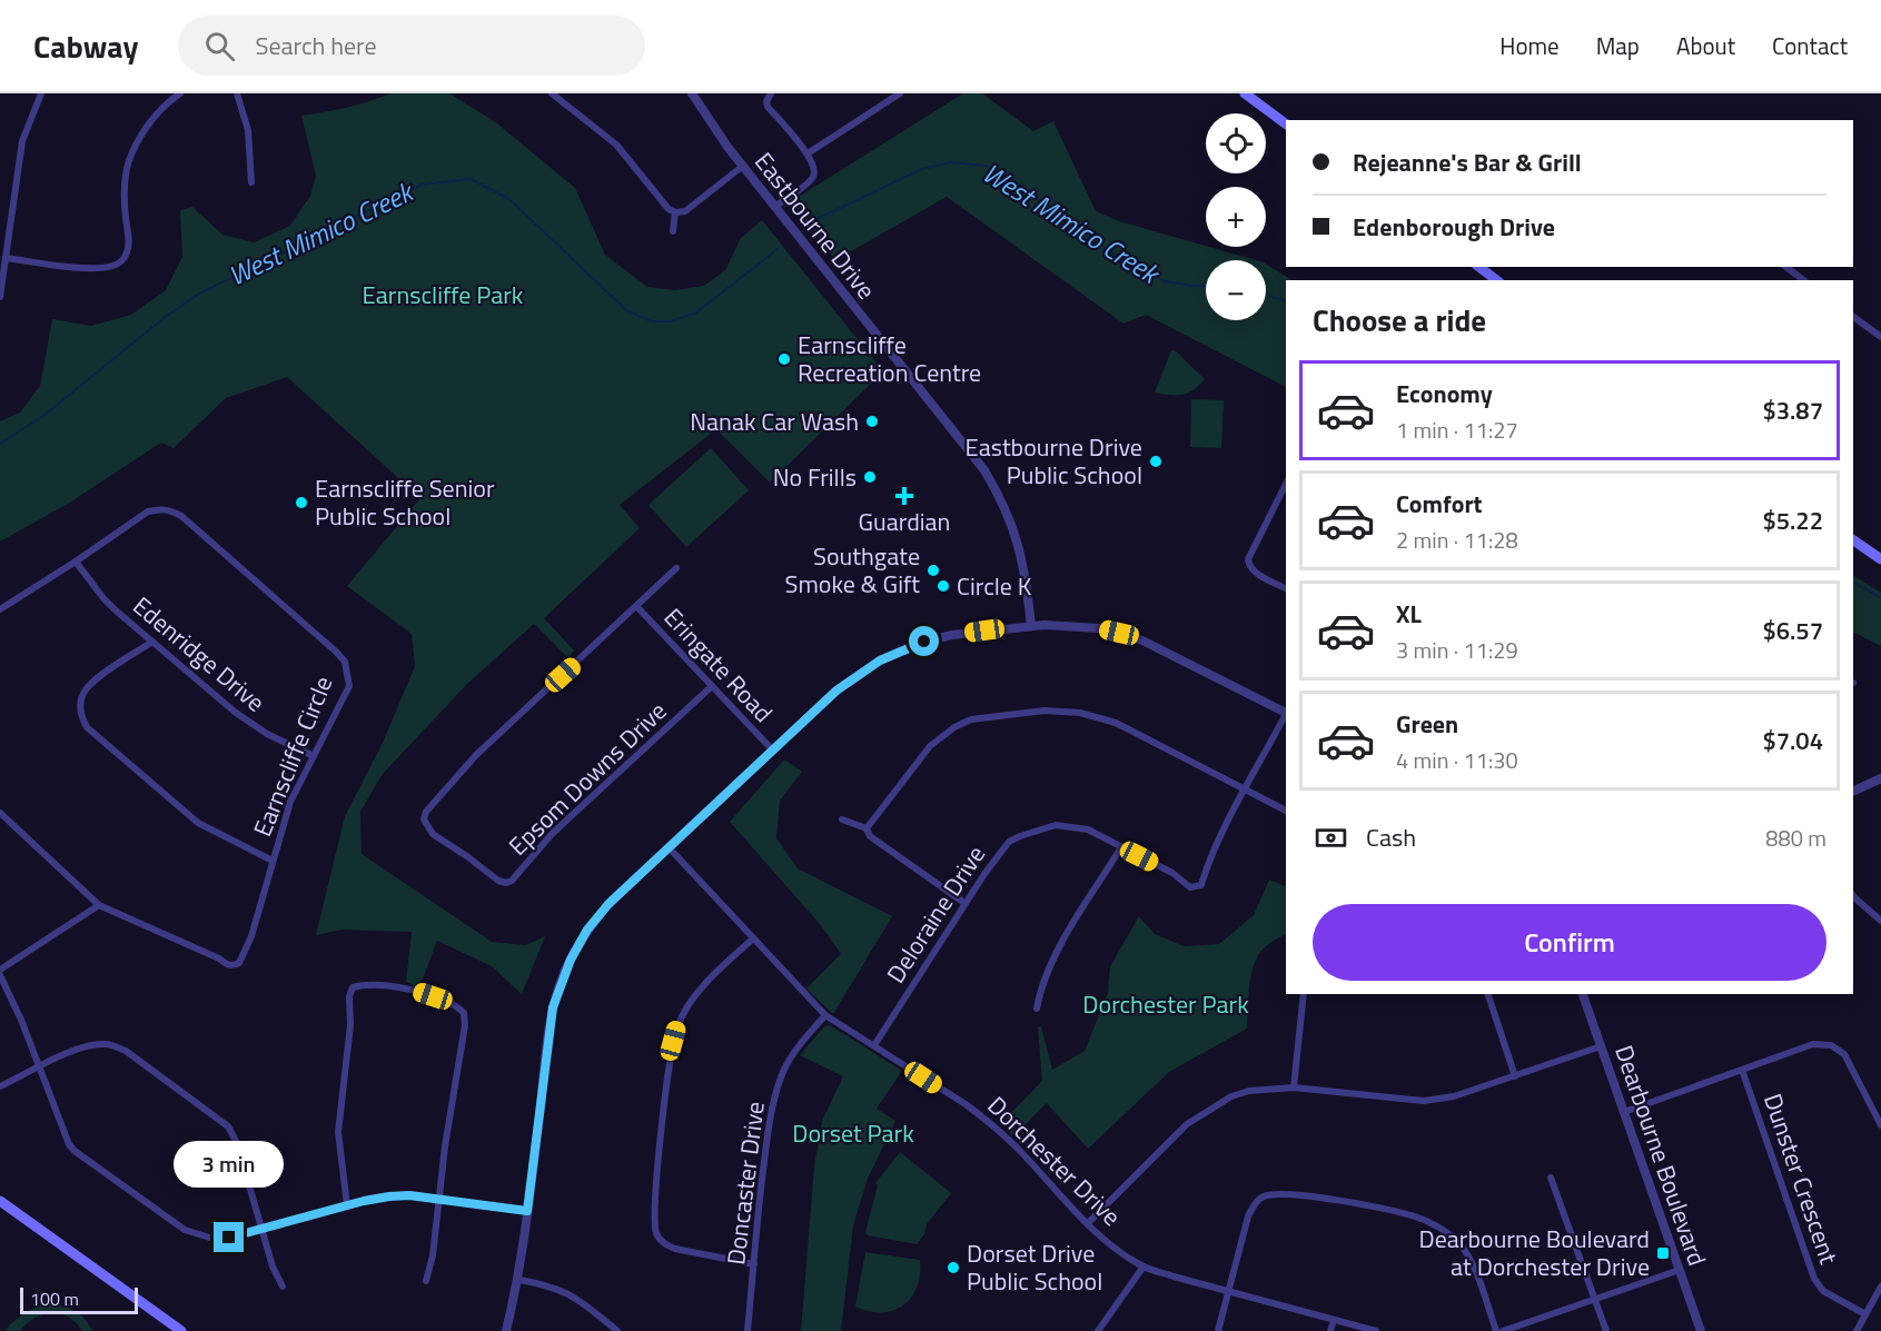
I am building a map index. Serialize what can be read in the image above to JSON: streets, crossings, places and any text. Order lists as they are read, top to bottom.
{
  "streets": {
    "street": [
      "Eastbourne Drive",
      "Edenridge Drive",
      "Eringate Road",
      "Earnscliffe Circle",
      "Epsom Downs Drive",
      "Deloraine Drive",
      "Dearbourne Boulevard",
      "Dorchester Drive",
      "Dunster Crescent",
      "Doncaster Drive"
    ]
  },
  "crossings": [
    ["Edenridge Drive", "Earnscliffe Circle"],
    ["Eringate Road", "Epsom Downs Drive"],
    ["Deloraine Drive", "Dorchester Drive"],
    ["Dorchester Drive", "Doncaster Drive"]
  ],
  "water": ["West Mimico Creek"],
  "parks": ["Earnscliffe Park", "Dorchester Park", "Dorset Park"],
  "places": {
    "other": [
      "Earnscliffe Recreation Centre",
      "Nanak Car Wash",
      "Eastbourne Drive Public School",
      "No Frills",
      "Earnscliffe Senior Public School",
      "Southgate Smoke & Gift",
      "Circle K",
      "Dorset Drive Public School"
    ],
    "health": ["Guardian"],
    "transit": ["Dearbourne Boulevard at Dorchester Drive"]
  },
  "scale_bar": "100 m",
  "page": {
    "header": "Cabway",
    "search": "Search here",
    "nav": [
      "Home",
      "Map",
      "About",
      "Contact"
    ],
    "map_buttons": ["+", "−"],
    "banner": ["Rejeanne's Bar & Grill", "Edenborough Drive"],
    "heading": "Choose a ride",
    "list": [
      {
        "name": "Economy",
        "note": "1 min · 11:27",
        "value": "$3.87"
      },
      {
        "name": "Comfort",
        "note": "2 min · 11:28",
        "value": "$5.22"
      },
      {
        "name": "XL",
        "note": "3 min · 11:29",
        "value": "$6.57"
      },
      {
        "name": "Green",
        "note": "4 min · 11:30",
        "value": "$7.04"
      }
    ],
    "pay": ["Cash", "880 m"],
    "buttons": "Confirm",
    "bubble": "3 min",
    "scale": "100 m"
  }
}
